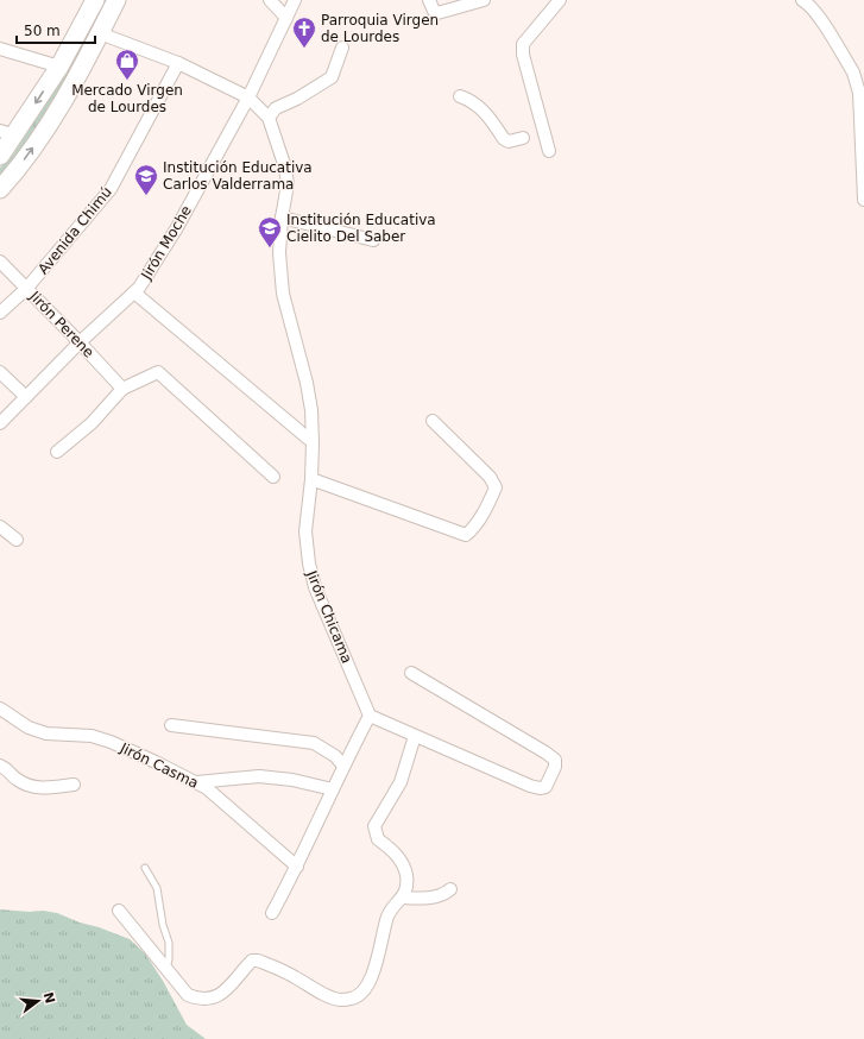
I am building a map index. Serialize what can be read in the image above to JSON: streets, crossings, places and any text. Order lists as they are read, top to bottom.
{
  "streets": {
    "street": [
      "Avenida Chimú",
      "Jirón Moche",
      "Jirón Perene",
      "Jirón Chicama",
      "Jirón Casma"
    ]
  },
  "crossings": [
    ["Avenida Chimú", "Jirón Perene"],
    ["Jirón Moche", "Jirón Perene"]
  ],
  "places": {
    "church": ["Parroquia Virgen de Lourdes"],
    "shop": ["Mercado Virgen de Lourdes"],
    "school or university": ["Institución Educativa Carlos Valderrama", "Institución Educativa Cielito Del Saber"]
  },
  "scale_bar": "50 m",
  "north": "right"
}
